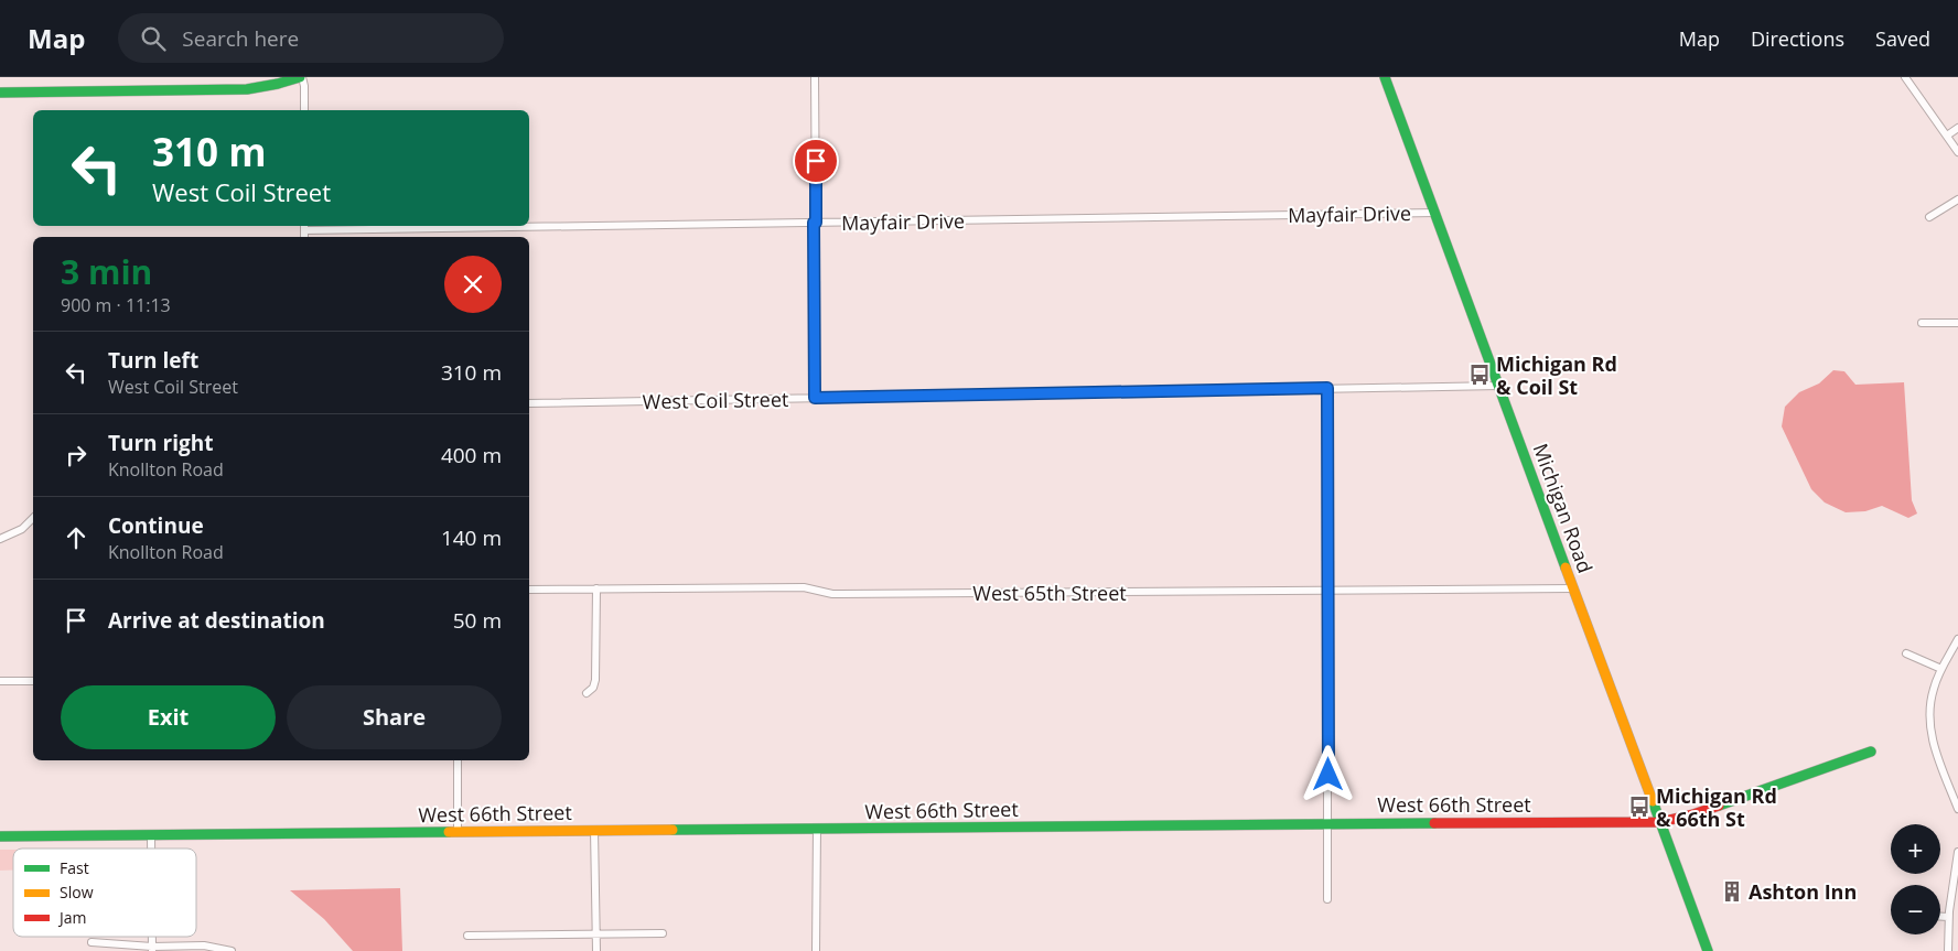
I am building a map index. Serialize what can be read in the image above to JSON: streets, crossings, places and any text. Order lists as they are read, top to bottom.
{
  "streets": {
    "street": [
      "Mayfair Drive",
      "West Coil Street",
      "Michigan Road",
      "West 65th Street",
      "West 66th Street"
    ]
  },
  "crossings": [
    ["Mayfair Drive", "Michigan Road"],
    ["West Coil Street", "Michigan Road"],
    ["Michigan Road", "West 65th Street"],
    ["Michigan Road", "West 66th Street"]
  ],
  "places": {
    "bus stop": ["Michigan Rd & Coil St", "Michigan Rd & 66th St"],
    "building": ["Ashton Inn"]
  },
  "legend": ["Fast", "Slow", "Jam"],
  "page": {
    "header": "Map",
    "search": "Search here",
    "nav": ["Map", "Directions", "Saved"],
    "turn": ["310 m", "West Coil Street"],
    "heading": ["3 min", "900 m · 11:13"],
    "list": [
      {
        "name": "Turn left",
        "note": "West Coil Street",
        "value": "310 m"
      },
      {
        "name": "Turn right",
        "note": "Knollton Road",
        "value": "400 m"
      },
      {
        "name": "Continue",
        "note": "Knollton Road",
        "value": "140 m"
      },
      {
        "name": "Arrive at destination",
        "value": "50 m"
      }
    ],
    "buttons": ["Exit", "Share"],
    "map_buttons": ["+", "−"]
  }
}
